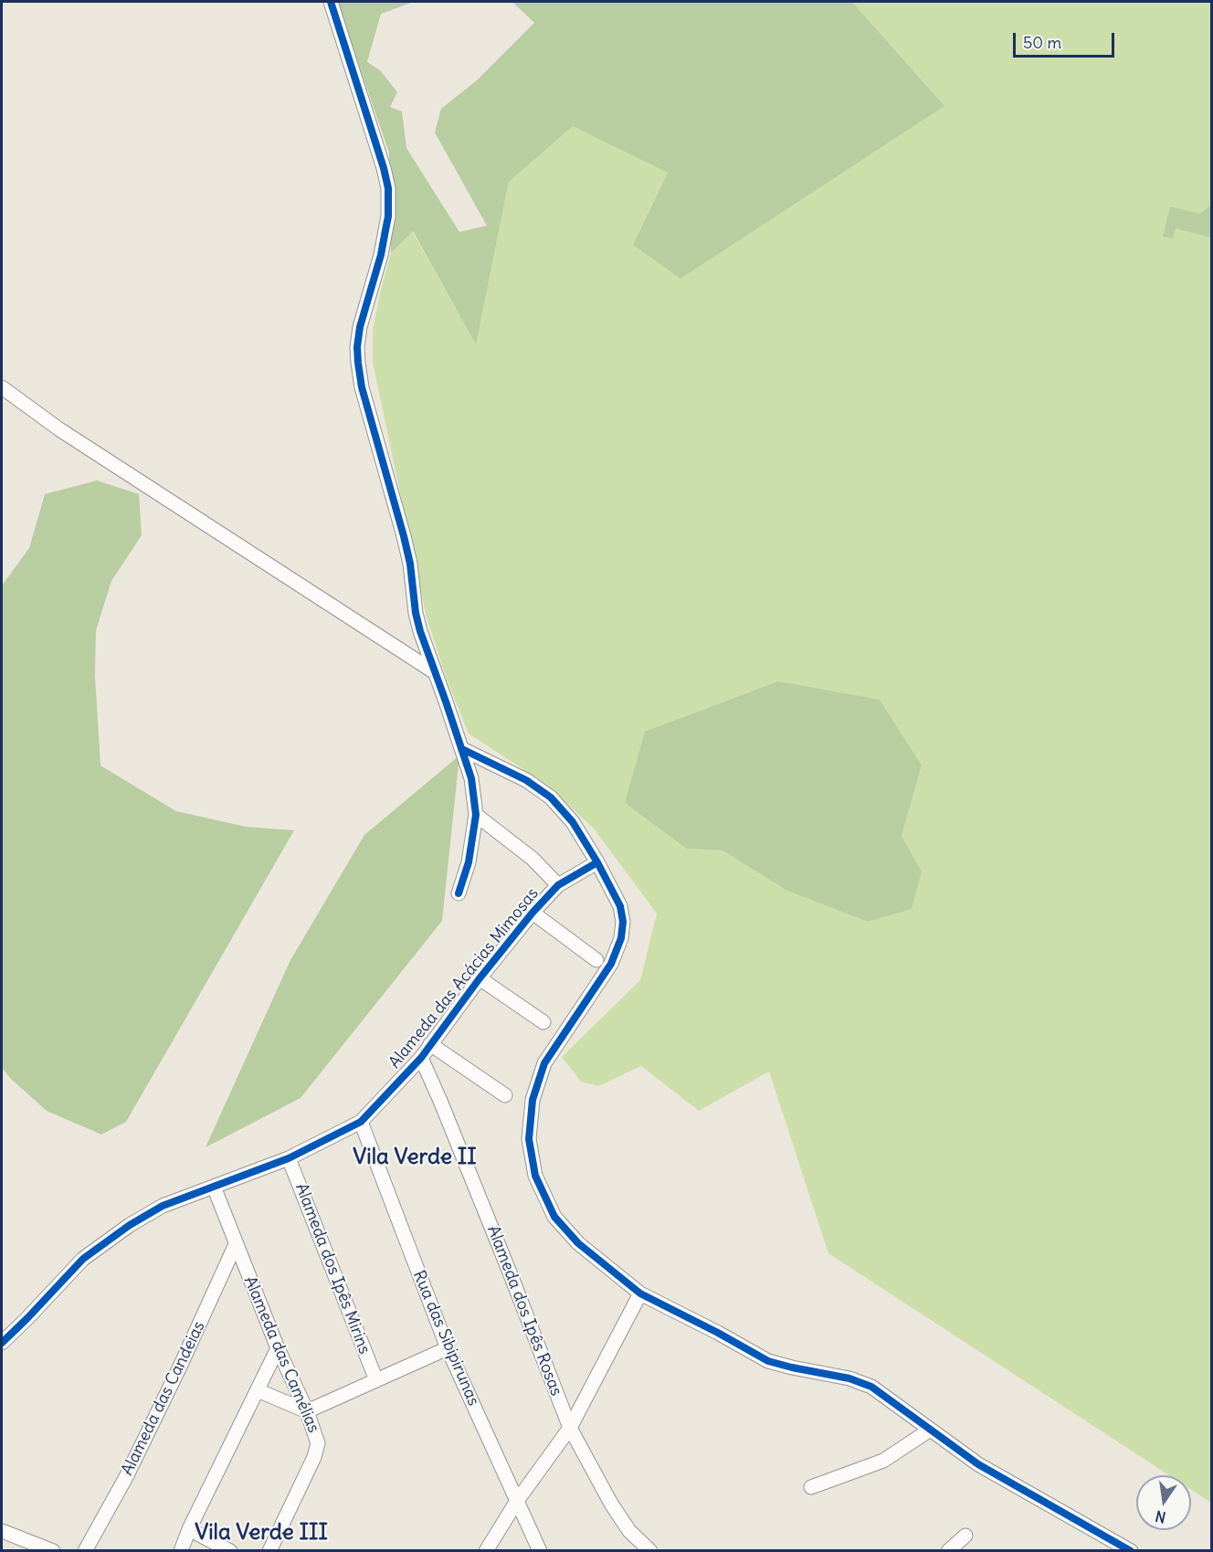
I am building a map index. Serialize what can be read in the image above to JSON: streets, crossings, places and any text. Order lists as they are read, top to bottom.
{
  "streets": {
    "street": [
      "Alameda das Acácias Mimosas",
      "Alameda dos Ipês Mirins",
      "Alameda dos Ipês Rosas",
      "Rua das Sibipirunas",
      "Alameda das Camélias",
      "Alameda das Candeias"
    ]
  },
  "crossings": [
    ["Alameda das Acácias Mimosas", "Alameda dos Ipês Mirins"],
    ["Alameda das Acácias Mimosas", "Alameda dos Ipês Rosas"],
    ["Alameda das Acácias Mimosas", "Rua das Sibipirunas"],
    ["Alameda das Acácias Mimosas", "Alameda das Camélias"],
    ["Alameda das Camélias", "Alameda das Candeias"]
  ],
  "districts": ["Vila Verde II", "Vila Verde III"],
  "scale_bar": "50 m",
  "north": "bottom"
}
